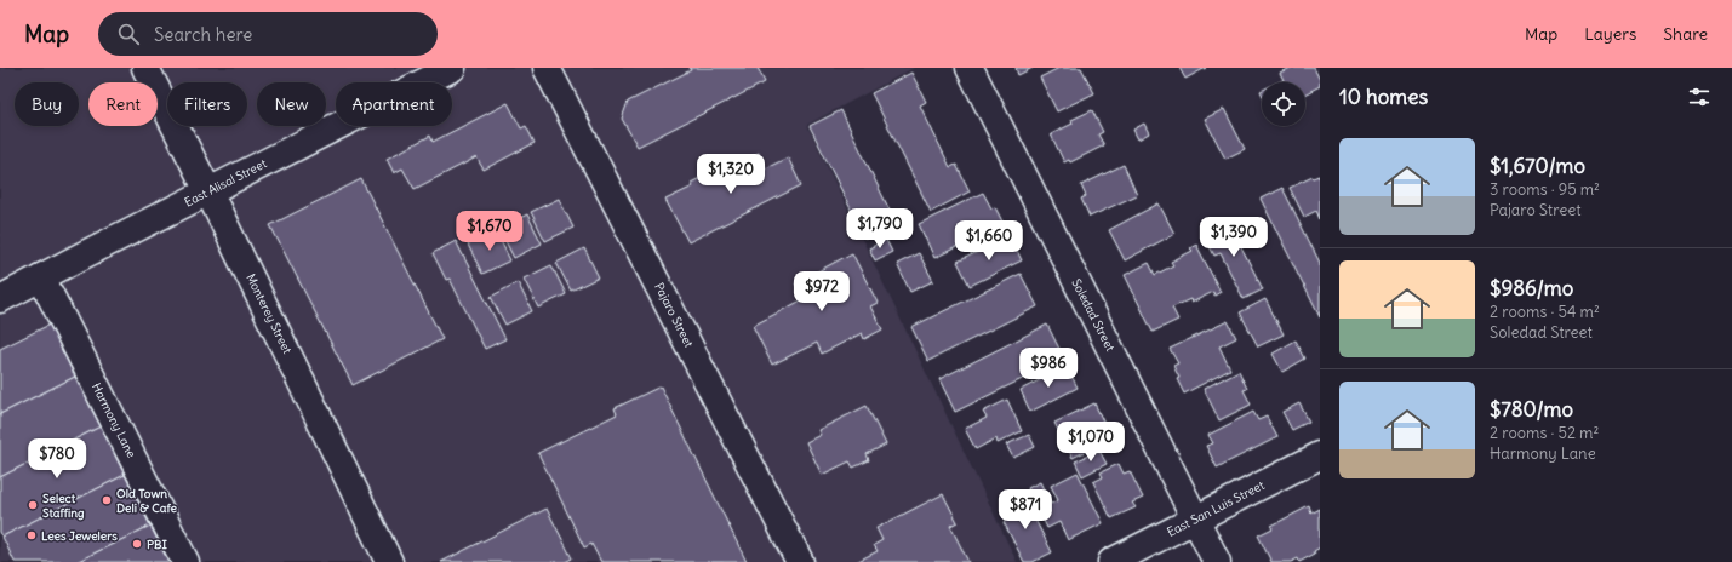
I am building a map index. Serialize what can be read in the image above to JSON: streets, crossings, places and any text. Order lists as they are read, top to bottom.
{
  "streets": {
    "street": [
      "East Alisal Street",
      "Monterey Street",
      "Pajaro Street",
      "Soledad Street",
      "Harmony Lane",
      "East San Luis Street"
    ]
  },
  "crossings": [
    ["East Alisal Street", "Monterey Street"],
    ["East Alisal Street", "Harmony Lane"],
    ["Soledad Street", "East San Luis Street"]
  ],
  "places": [
    "Old Town Deli & Cafe",
    "Select Staffing",
    "Lees Jewelers",
    "PBI"
  ],
  "page": {
    "header": "Map",
    "search": "Search here",
    "nav": ["Map", "Layers", "Share"],
    "heading": "10 homes",
    "chip": [
      "Buy",
      "Rent",
      "Filters",
      "New",
      "Apartment"
    ],
    "list": [
      {
        "name": "$1,670/mo",
        "note": "3 rooms · 95 m² · Pajaro Street"
      },
      {
        "name": "$986/mo",
        "note": "2 rooms · 54 m² · Soledad Street"
      },
      {
        "name": "$780/mo",
        "note": "2 rooms · 52 m² · Harmony Lane"
      }
    ],
    "price": [
      "$1,320",
      "$1,790",
      "$1,670",
      "$1,390",
      "$1,660",
      "$972",
      "$986",
      "$1,070",
      "$780",
      "$871"
    ]
  }
}
